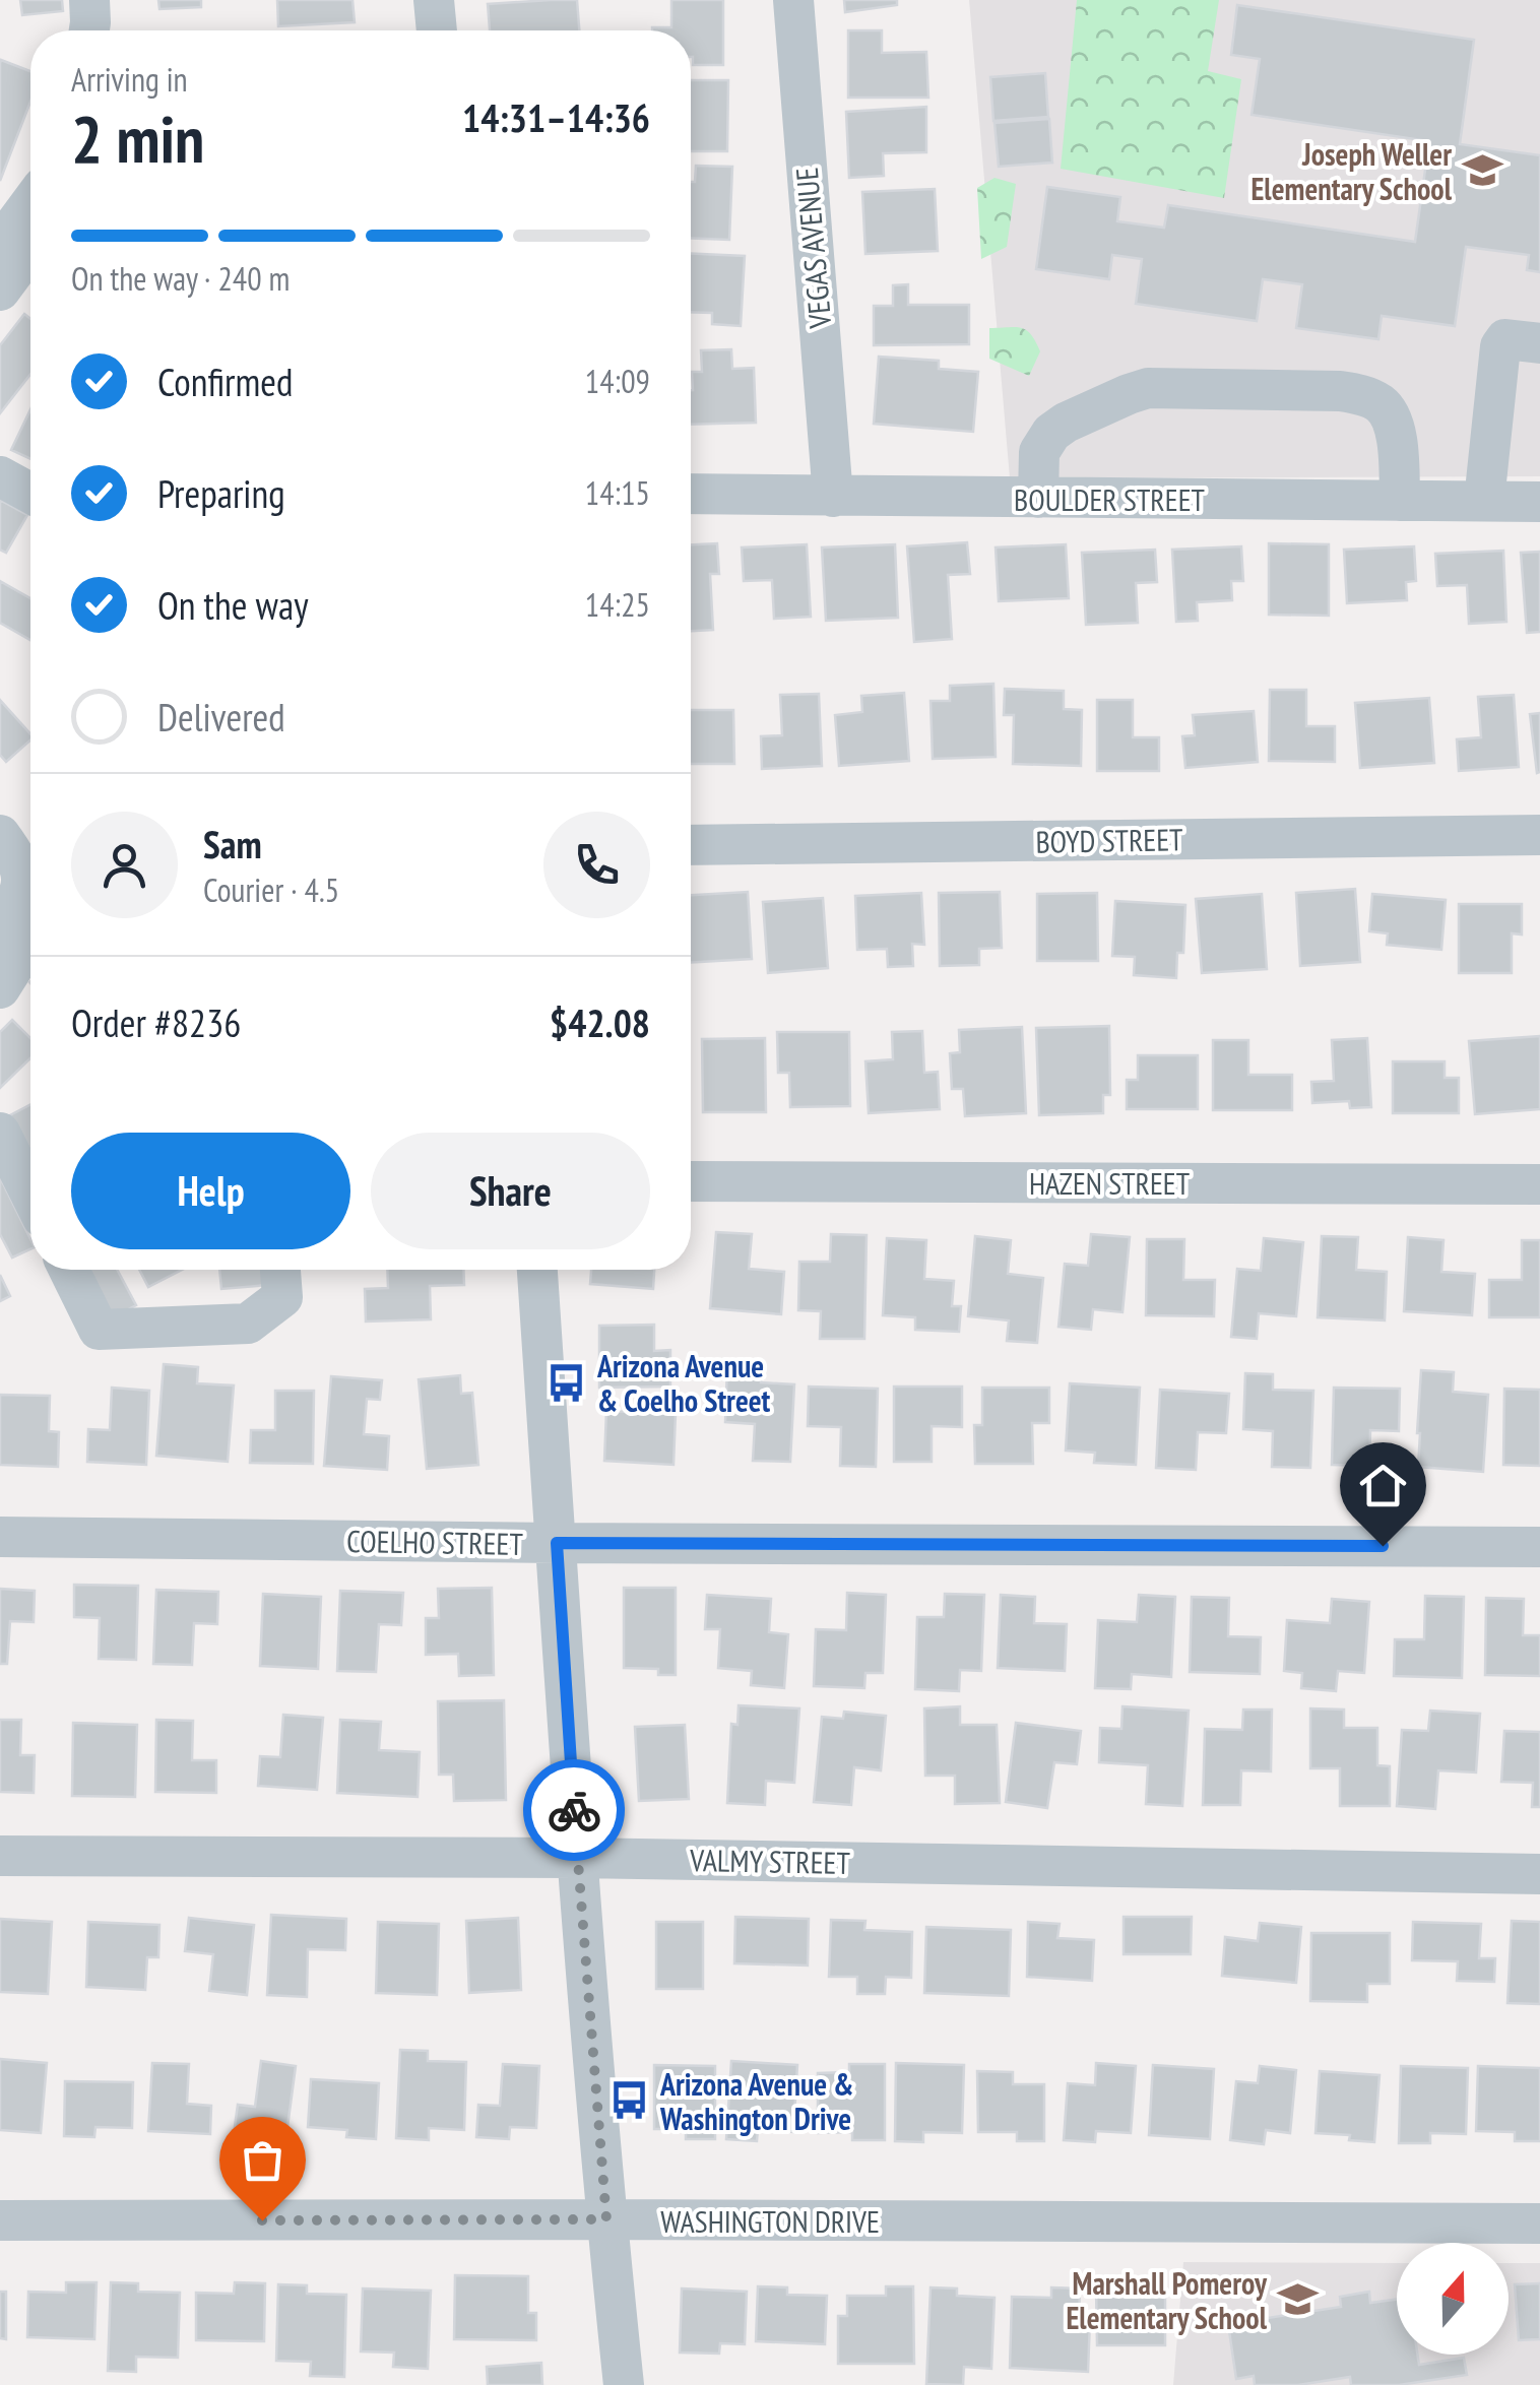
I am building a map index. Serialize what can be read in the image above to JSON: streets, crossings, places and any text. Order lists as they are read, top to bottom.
{
  "streets": {
    "street": [
      "VEGAS AVENUE",
      "BOULDER STREET",
      "BOYD STREET",
      "HAZEN STREET",
      "COELHO STREET",
      "VALMY STREET",
      "WASHINGTON DRIVE"
    ]
  },
  "crossings": [
    ["VEGAS AVENUE", "BOULDER STREET"]
  ],
  "places": {
    "school or university": ["Joseph Weller Elementary School", "Marshall Pomeroy Elementary School"],
    "bus stop": ["Arizona Avenue & Coelho Street", "Arizona Avenue & Washington Drive"]
  },
  "north": "top",
  "page": {
    "heading": ["2 min", "Arriving in", "14:31–14:36"],
    "panel": [
      "Sam",
      "Courier · 4.5",
      "Order #8236",
      "$42.08"
    ],
    "bar": "On the way · 240 m",
    "list": [
      ["Confirmed", "14:09"],
      ["Preparing", "14:15"],
      ["On the way", "14:25"],
      "Delivered"
    ],
    "buttons": ["Help", "Share"]
  }
}
